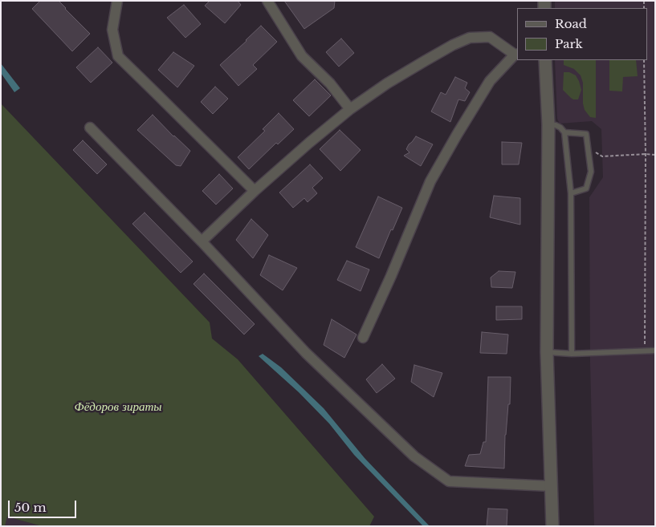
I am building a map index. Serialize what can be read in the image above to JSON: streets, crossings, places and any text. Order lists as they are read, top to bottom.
{
  "parks": ["Фёдоров зираты"],
  "legend": ["Road", "Park"],
  "scale_bar": "50 m"
}
